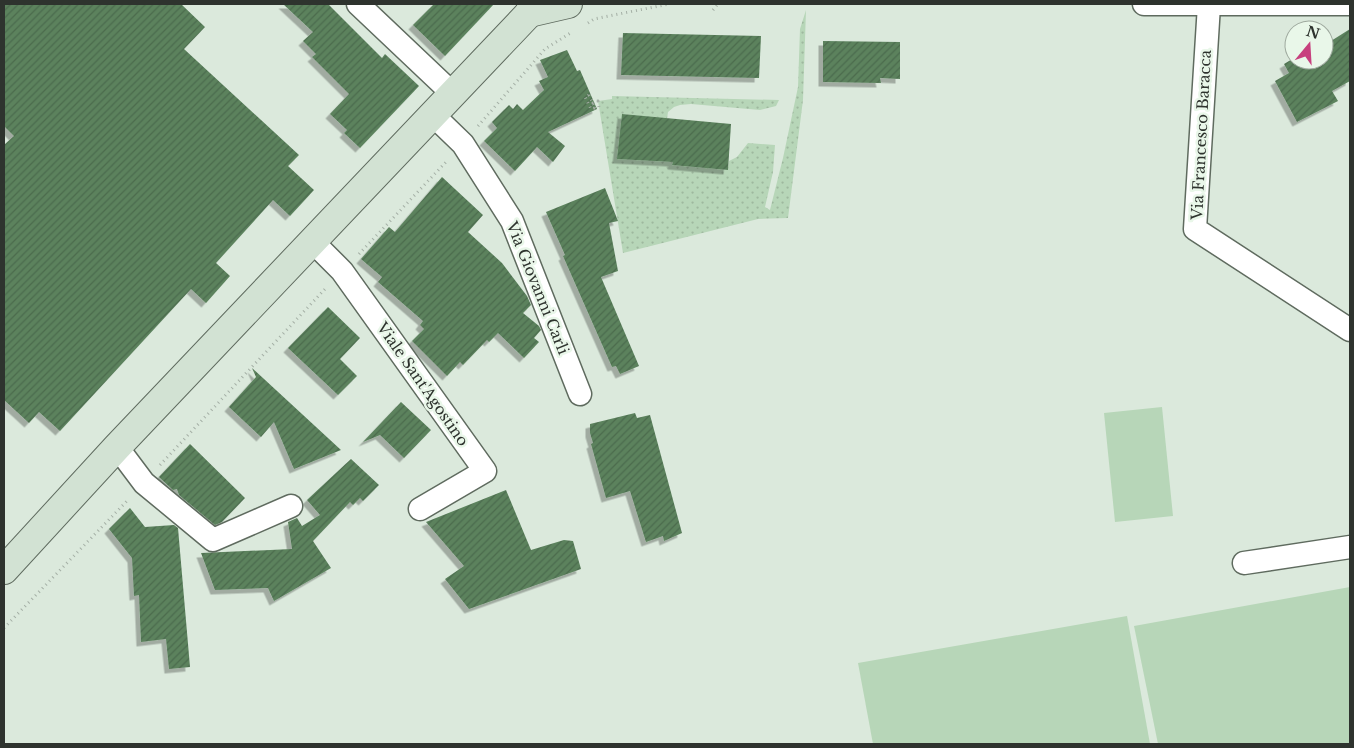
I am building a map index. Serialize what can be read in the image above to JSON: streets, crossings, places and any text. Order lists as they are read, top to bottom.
{
  "streets": {
    "street": ["Via Francesco Baracca", "Via Giovanni Carli", "Viale Sant'Agostino"]
  },
  "north": "top"
}
